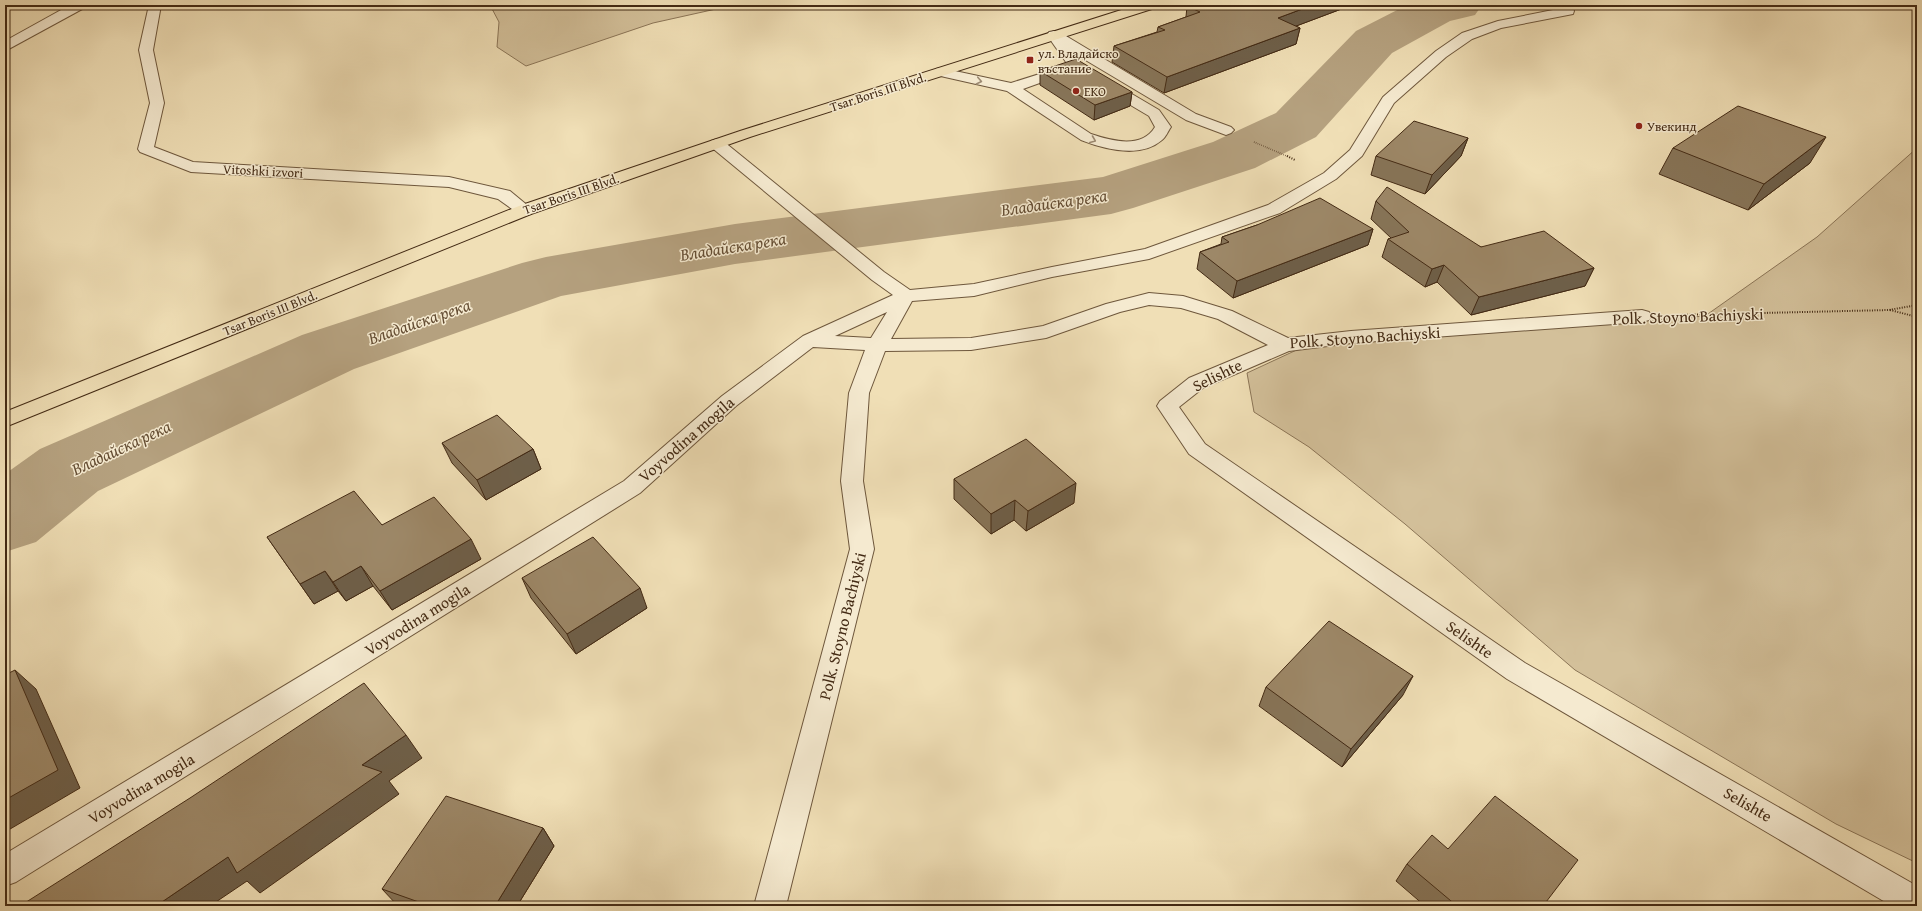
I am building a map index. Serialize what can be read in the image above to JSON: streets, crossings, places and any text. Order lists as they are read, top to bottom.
{
  "streets": {
    "main road": ["Tsar Boris III Blvd."],
    "street": [
      "Vitoshki izvori",
      "Polk. Stoyno Bachiyski",
      "Selishte",
      "Voyvodina mogila"
    ]
  },
  "crossings": [
    ["Tsar Boris III Blvd.", "Vitoshki izvori"],
    ["Polk. Stoyno Bachiyski", "Selishte"]
  ],
  "water": ["Владайска река"],
  "places": {
    "transit": ["ул. Владайско въстание"],
    "other": ["EKO", "Увекинд"]
  }
}
